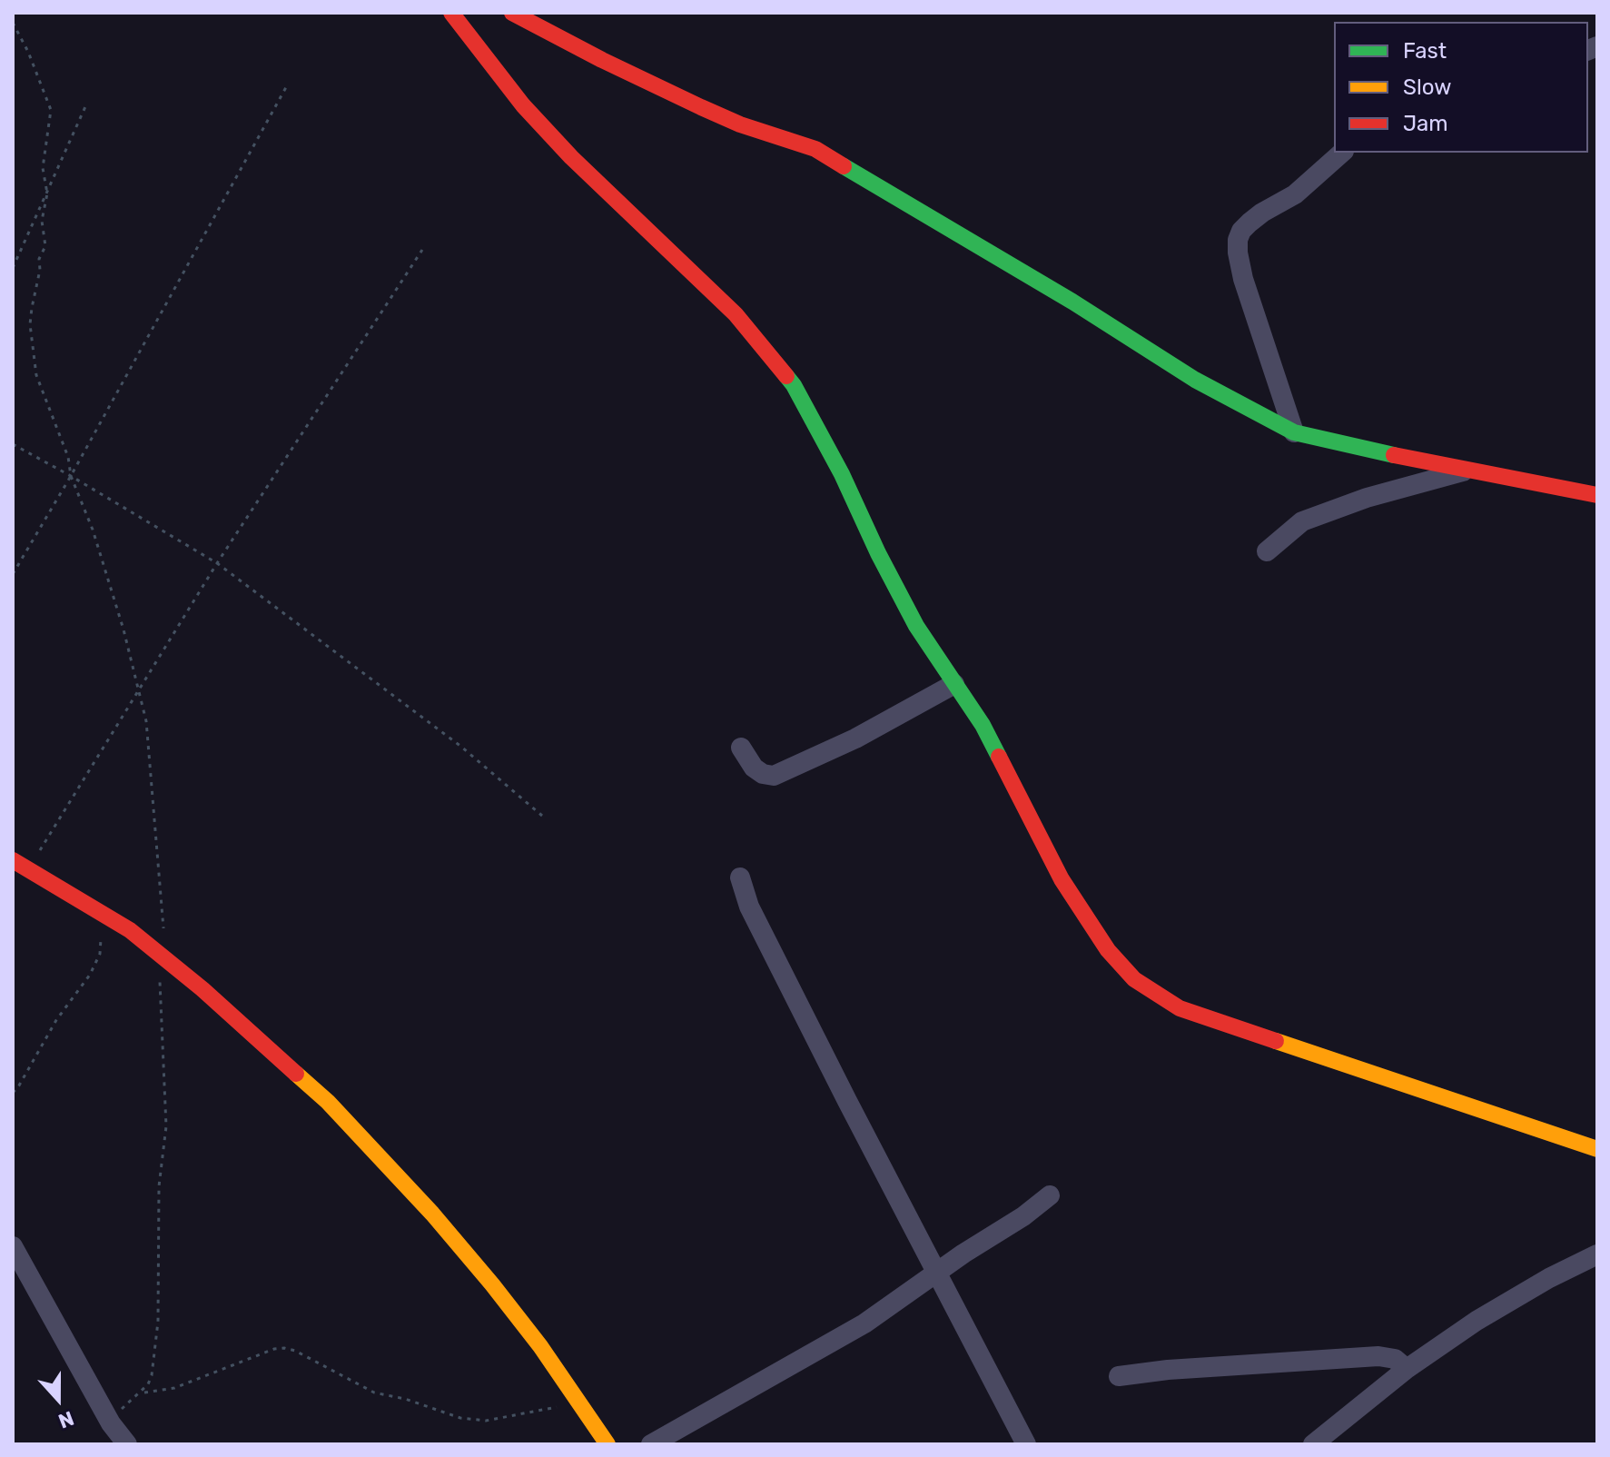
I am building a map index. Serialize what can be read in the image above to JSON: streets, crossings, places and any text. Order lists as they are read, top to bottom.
{
  "legend": ["Fast", "Slow", "Jam"],
  "north": "bottom"
}
